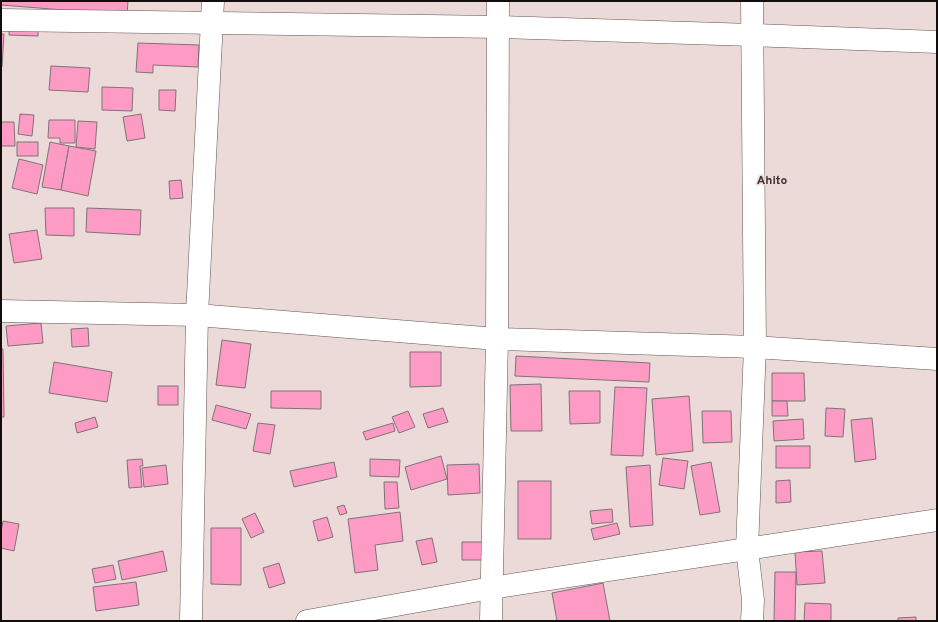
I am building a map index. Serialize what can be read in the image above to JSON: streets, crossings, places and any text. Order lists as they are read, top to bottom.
{
  "districts": ["Ahito"]
}
